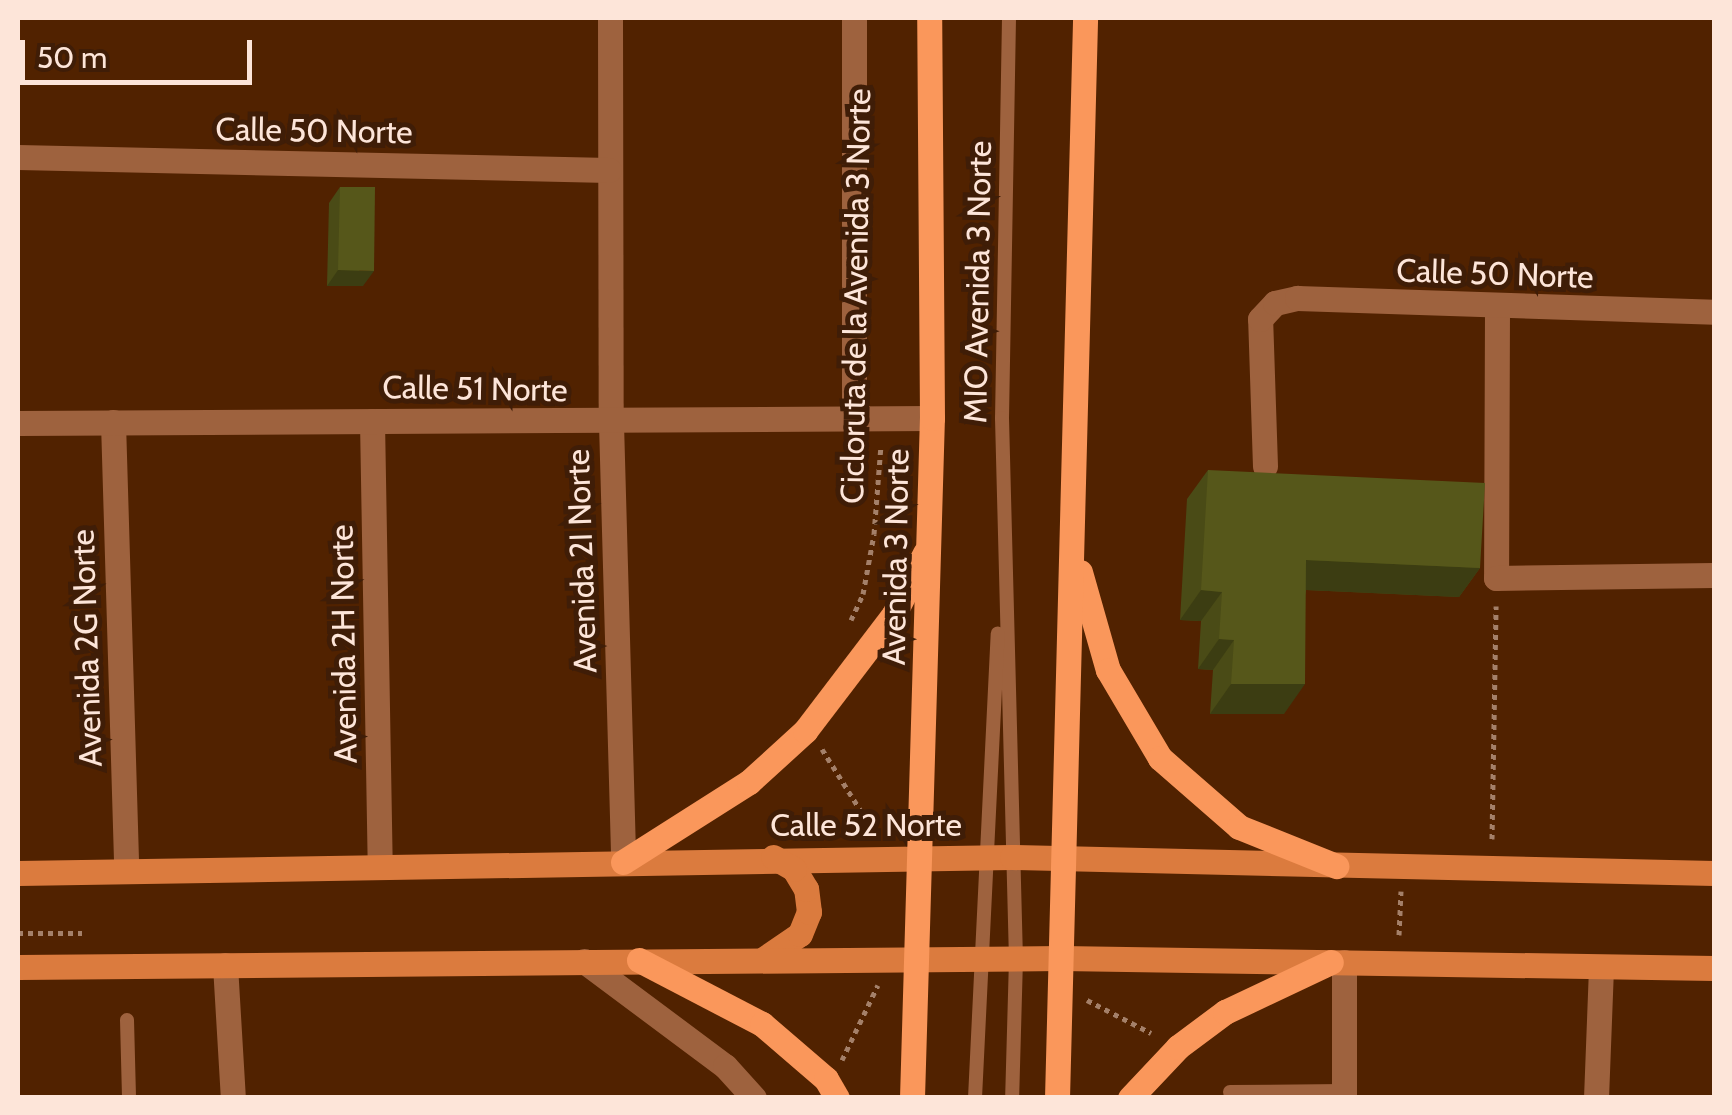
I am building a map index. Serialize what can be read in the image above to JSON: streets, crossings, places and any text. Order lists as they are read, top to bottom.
{
  "streets": {
    "main road": ["Avenida 3 Norte", "Calle 52 Norte"],
    "street": [
      "Calle 50 Norte",
      "Calle 51 Norte",
      "Avenida 2I Norte",
      "Avenida 2H Norte",
      "Avenida 2G Norte"
    ],
    "lane": ["MIO Avenida 3 Norte"],
    "path": ["Cicloruta de la Avenida 3 Norte"]
  },
  "crossings": [
    ["Calle 50 Norte", "Avenida 2I Norte"],
    ["MIO Avenida 3 Norte", "Calle 52 Norte"],
    ["Cicloruta de la Avenida 3 Norte", "Calle 51 Norte"],
    ["Calle 51 Norte", "Avenida 3 Norte"],
    ["Calle 51 Norte", "Avenida 2I Norte"],
    ["Calle 51 Norte", "Avenida 2H Norte"],
    ["Calle 51 Norte", "Avenida 2G Norte"],
    ["Avenida 3 Norte", "Calle 52 Norte"],
    ["Avenida 2I Norte", "Calle 52 Norte"],
    ["Avenida 2H Norte", "Calle 52 Norte"],
    ["Avenida 2G Norte", "Calle 52 Norte"]
  ],
  "scale_bar": "50 m"
}
